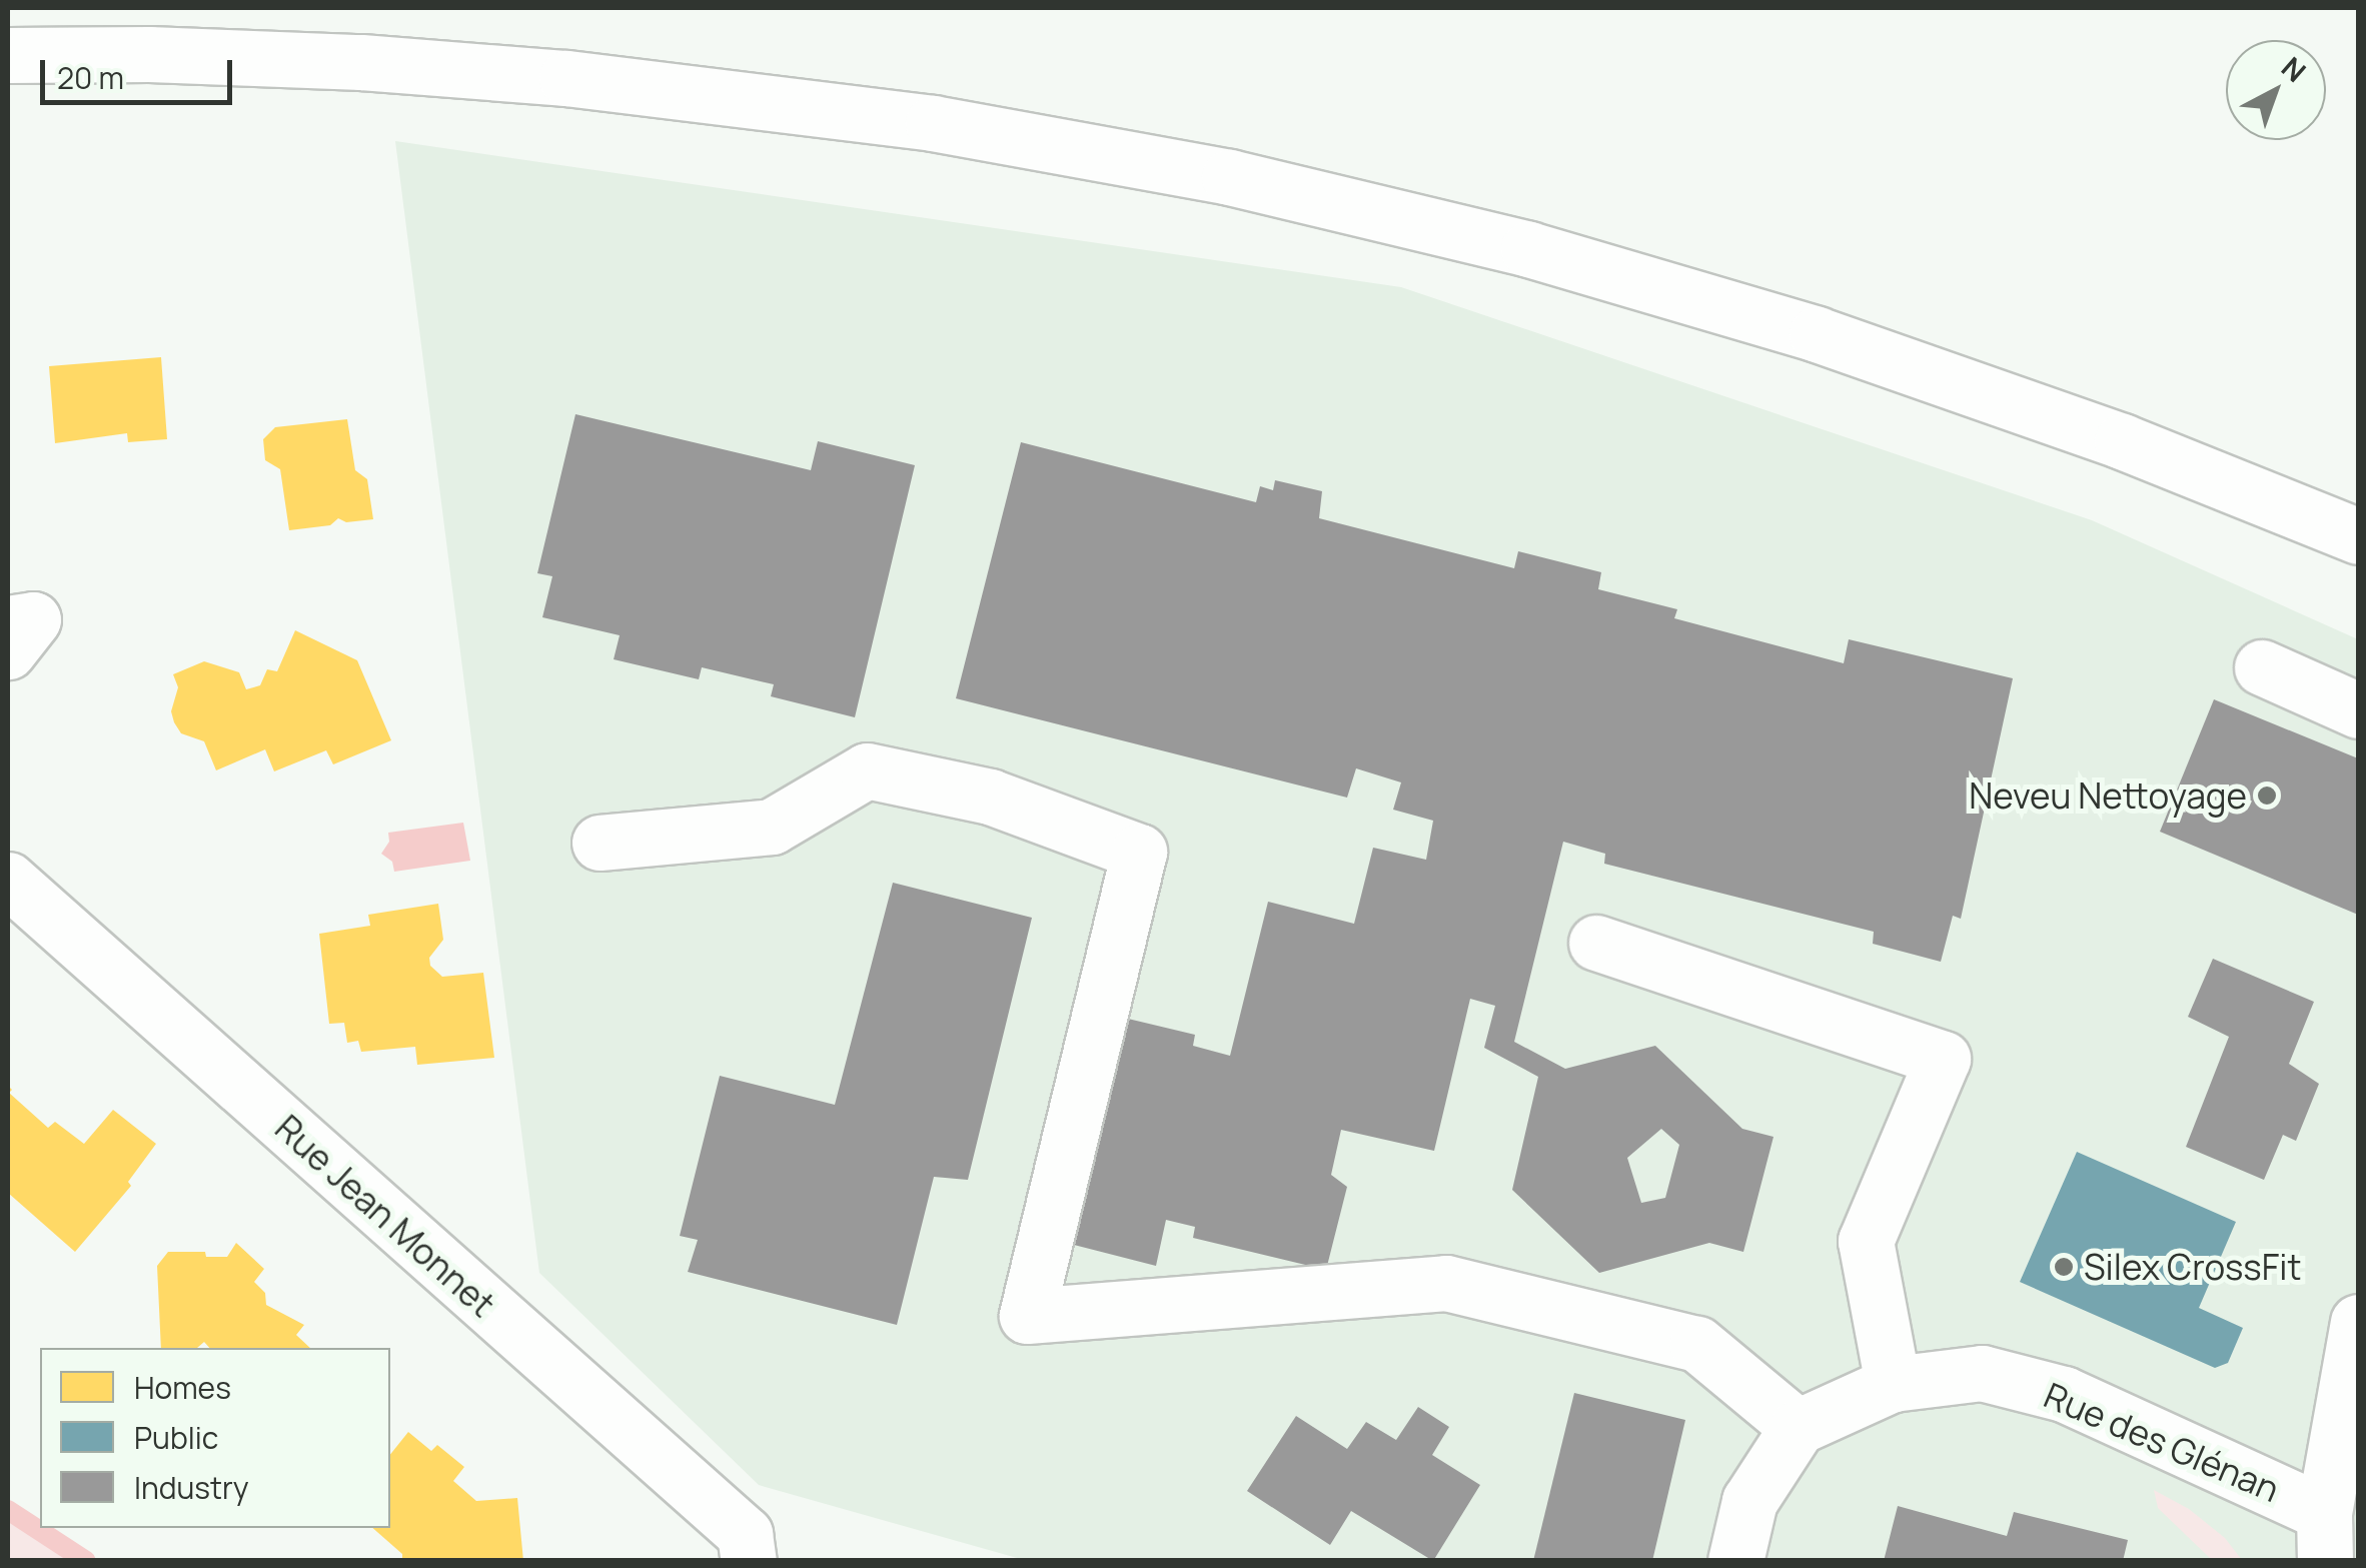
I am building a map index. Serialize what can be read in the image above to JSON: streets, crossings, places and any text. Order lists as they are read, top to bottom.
{
  "streets": {
    "main road": ["Rue Jean Monnet", "Rue des Glénan"]
  },
  "places": ["Neveu Nettoyage", "Silex CrossFit"],
  "legend": ["Homes", "Public", "Industry"],
  "scale_bar": "20 m",
  "north": "top right"
}
